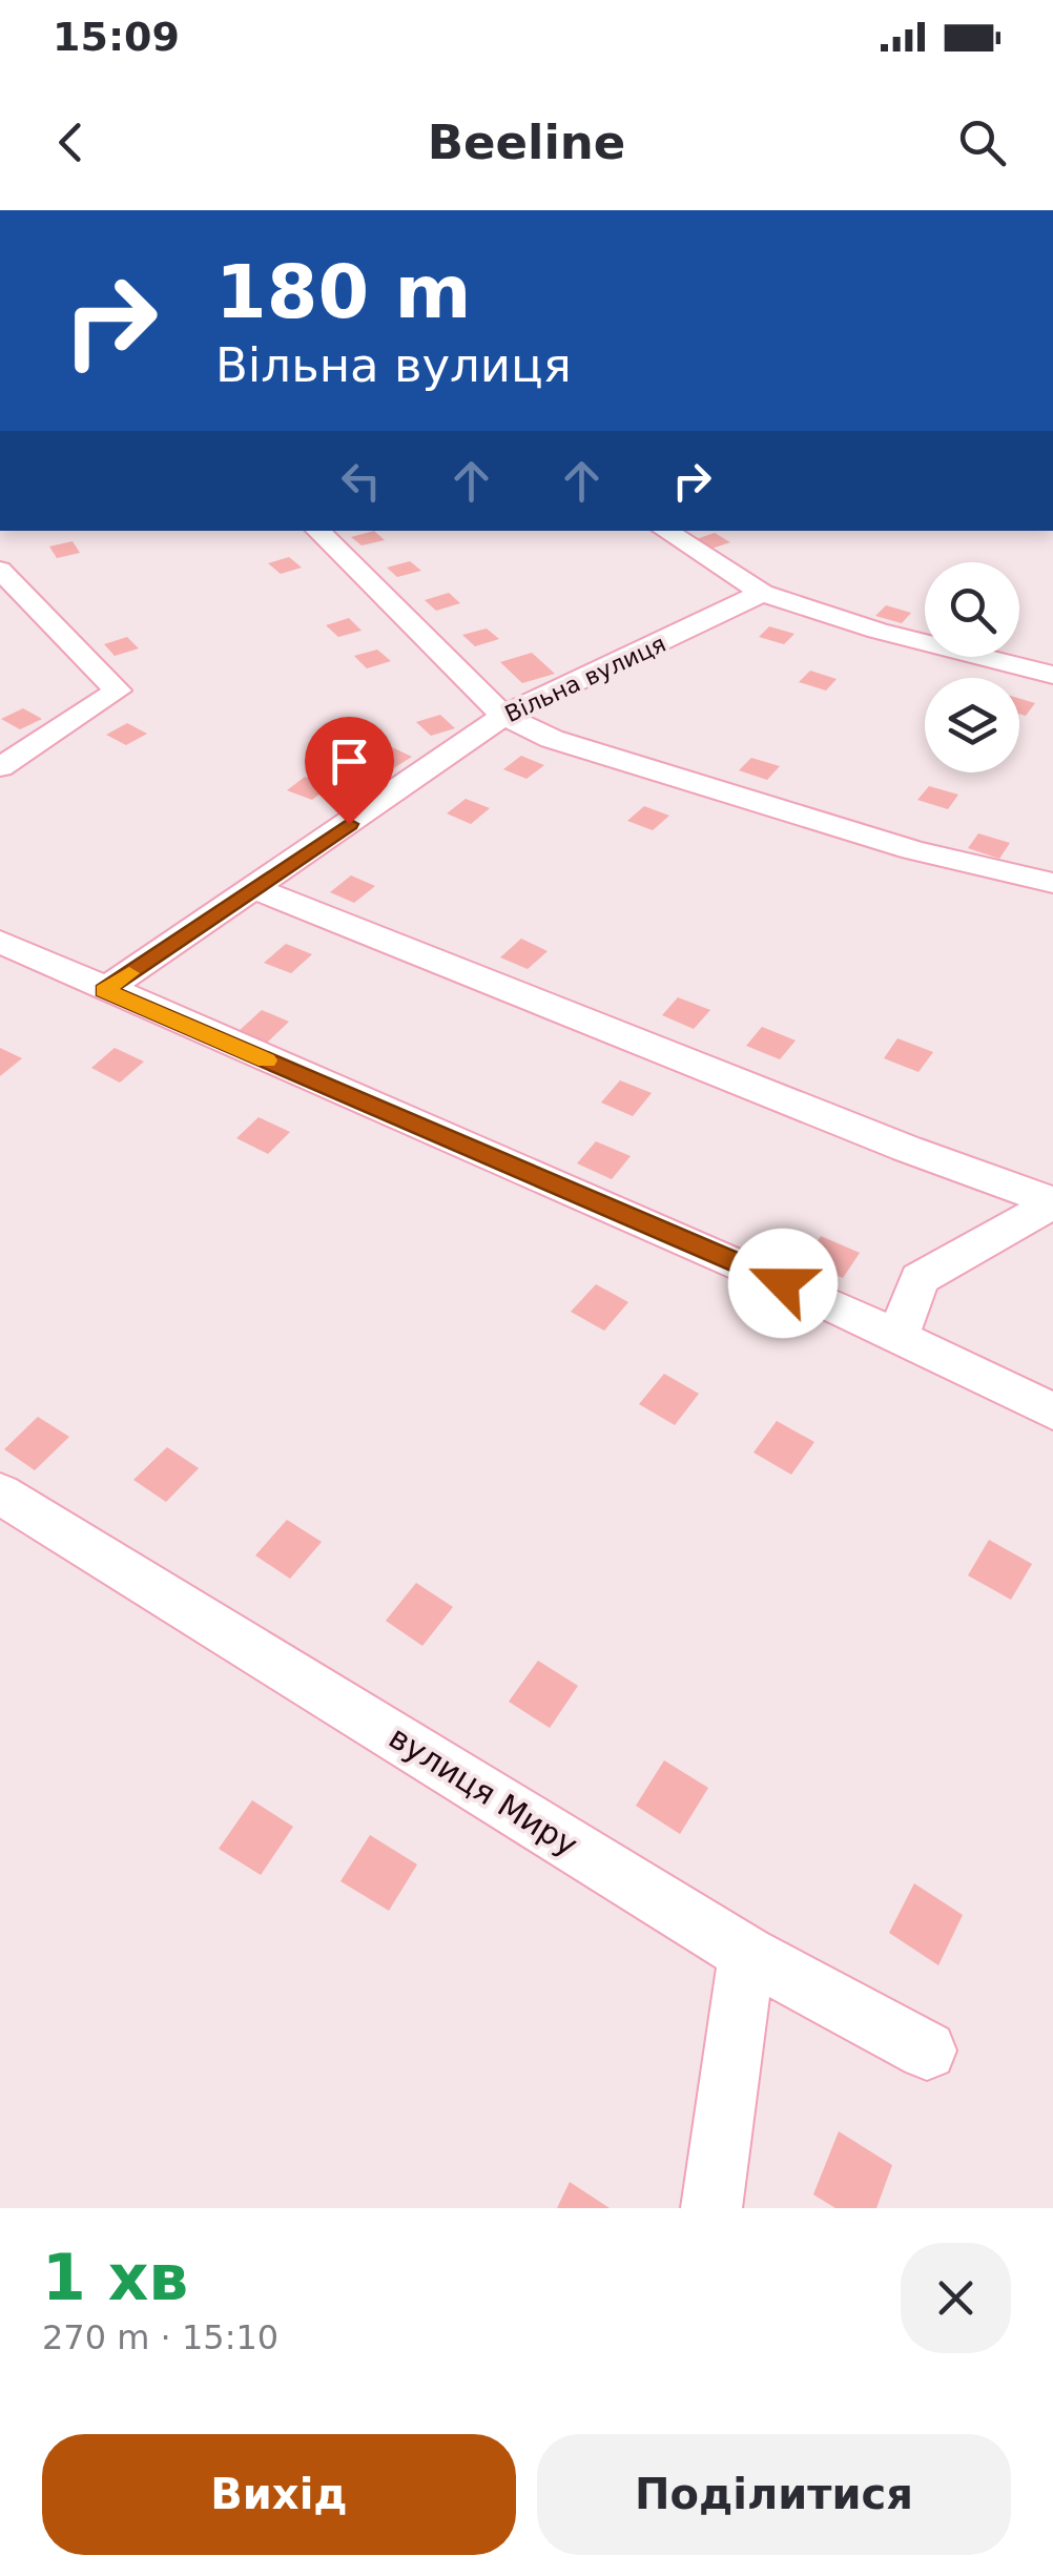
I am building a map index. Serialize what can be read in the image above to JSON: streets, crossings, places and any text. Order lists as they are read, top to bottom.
{
  "streets": {
    "street": ["Вільна вулиця", "вулиця Миру"]
  },
  "page": {
    "status": "15:09",
    "header": "Beeline",
    "turn": ["180 m", "Вільна вулиця"],
    "heading": ["1 хв", "270 m · 15:10"],
    "buttons": ["Вихід", "Поділитися"]
  }
}
